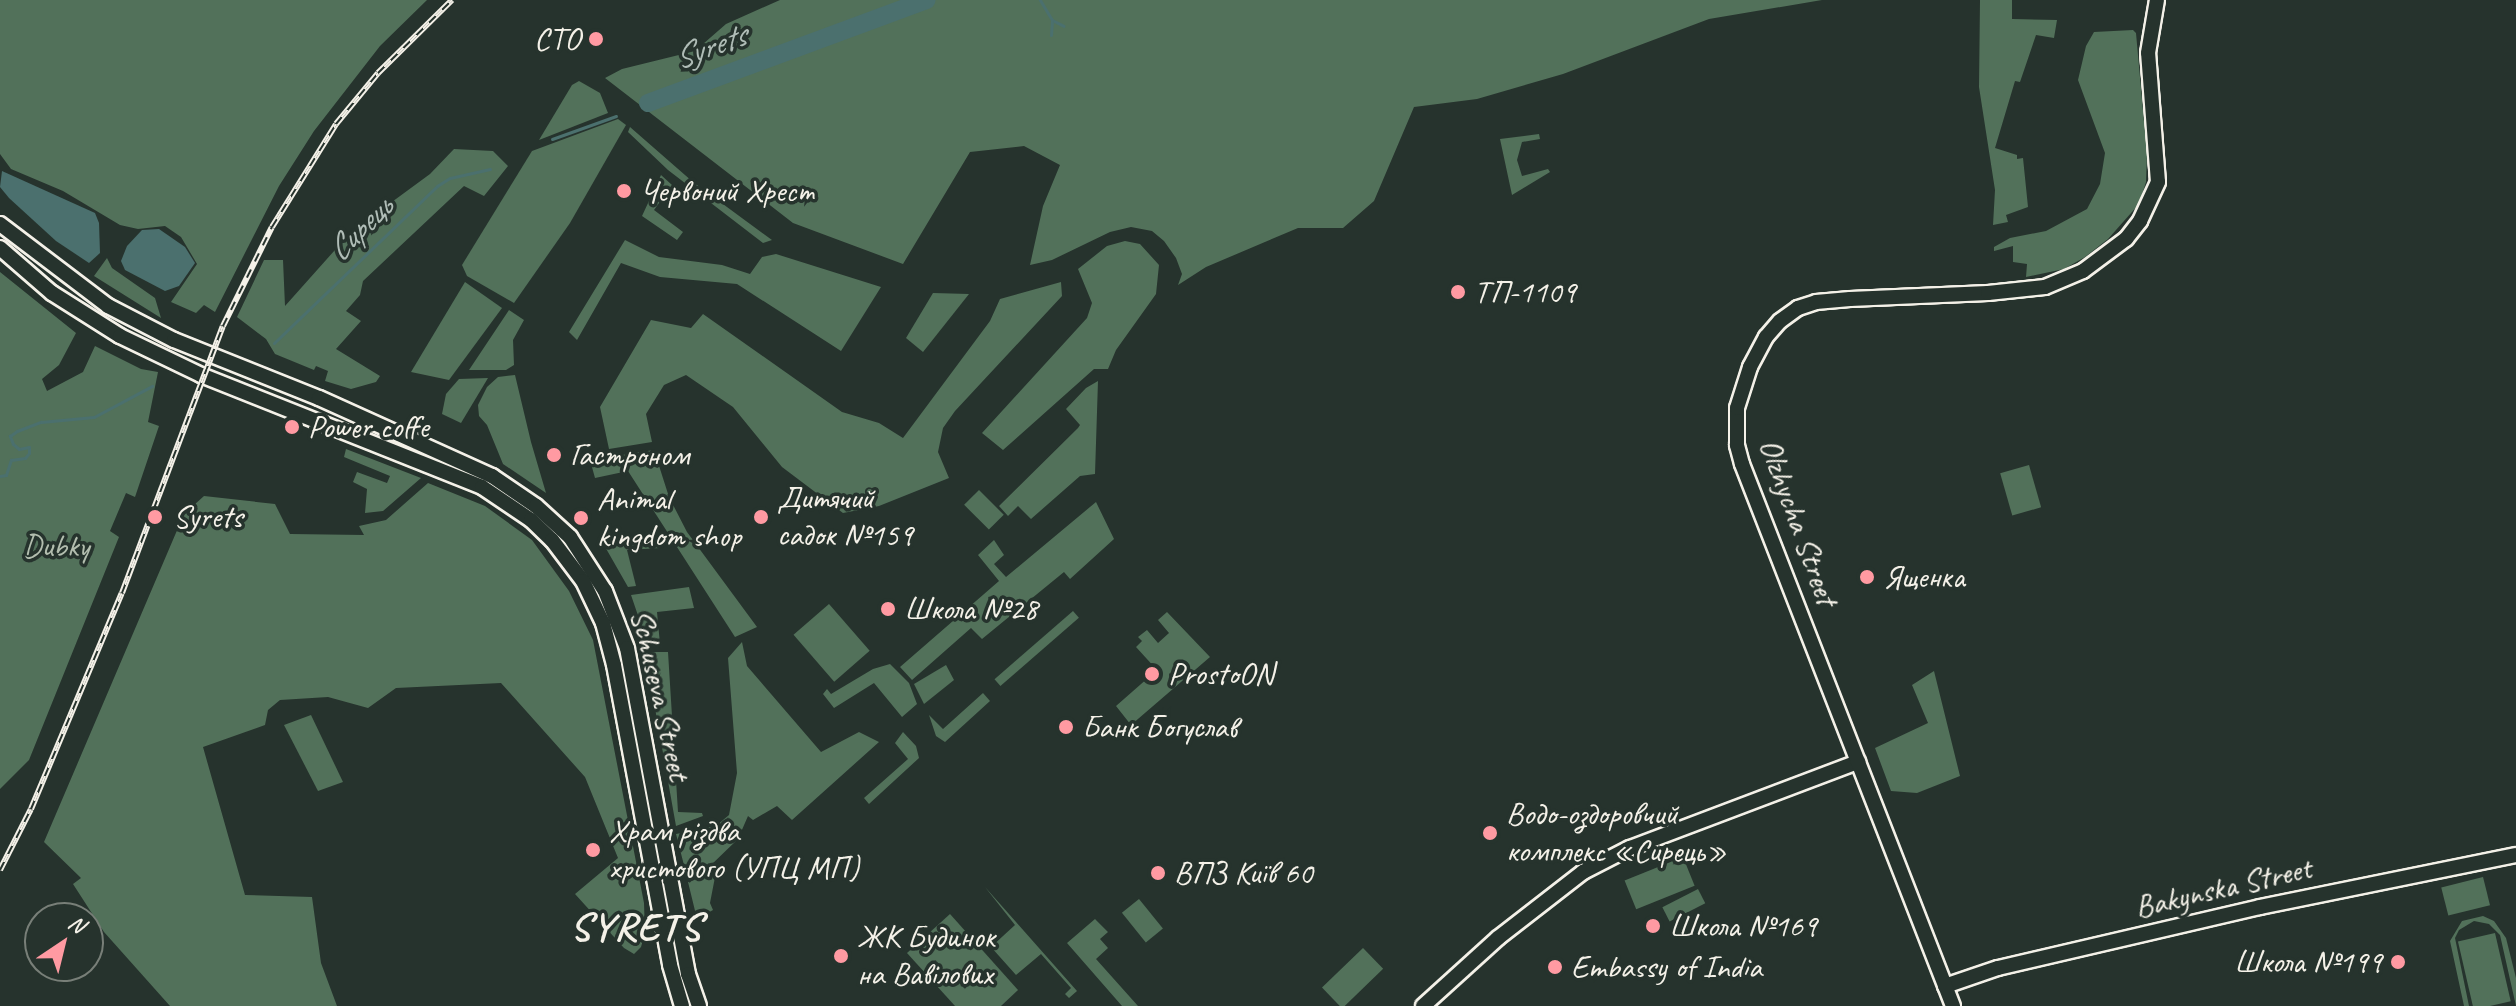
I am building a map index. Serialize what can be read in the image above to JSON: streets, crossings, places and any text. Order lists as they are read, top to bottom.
{
  "streets": {
    "main road": ["Olzhycha Street", "Schuseva Street", "Bakynska Street"]
  },
  "crossings": [
    ["Olzhycha Street", "Bakynska Street"]
  ],
  "districts": ["SYRETS"],
  "water": ["Syrets", "Сирець"],
  "parks": ["Dubky"],
  "places": [
    "СТО",
    "Червоний Хрест",
    "ТП-1109",
    "Power coffe",
    "Гастроном",
    "Syrets",
    "Дитячий садок №159",
    "Animal kingdom shop",
    "Ященка",
    "Школа №28",
    "ProstoON",
    "Банк Богуслав",
    "Водо-оздоровчий комплекс «Сирець»",
    "Храм різдва христового (УПЦ МП)",
    "ВПЗ Київ 60",
    "Школа №169",
    "ЖК Будинок на Вавілових",
    "Школа №199",
    "Embassy of India"
  ],
  "north": "top right"
}
